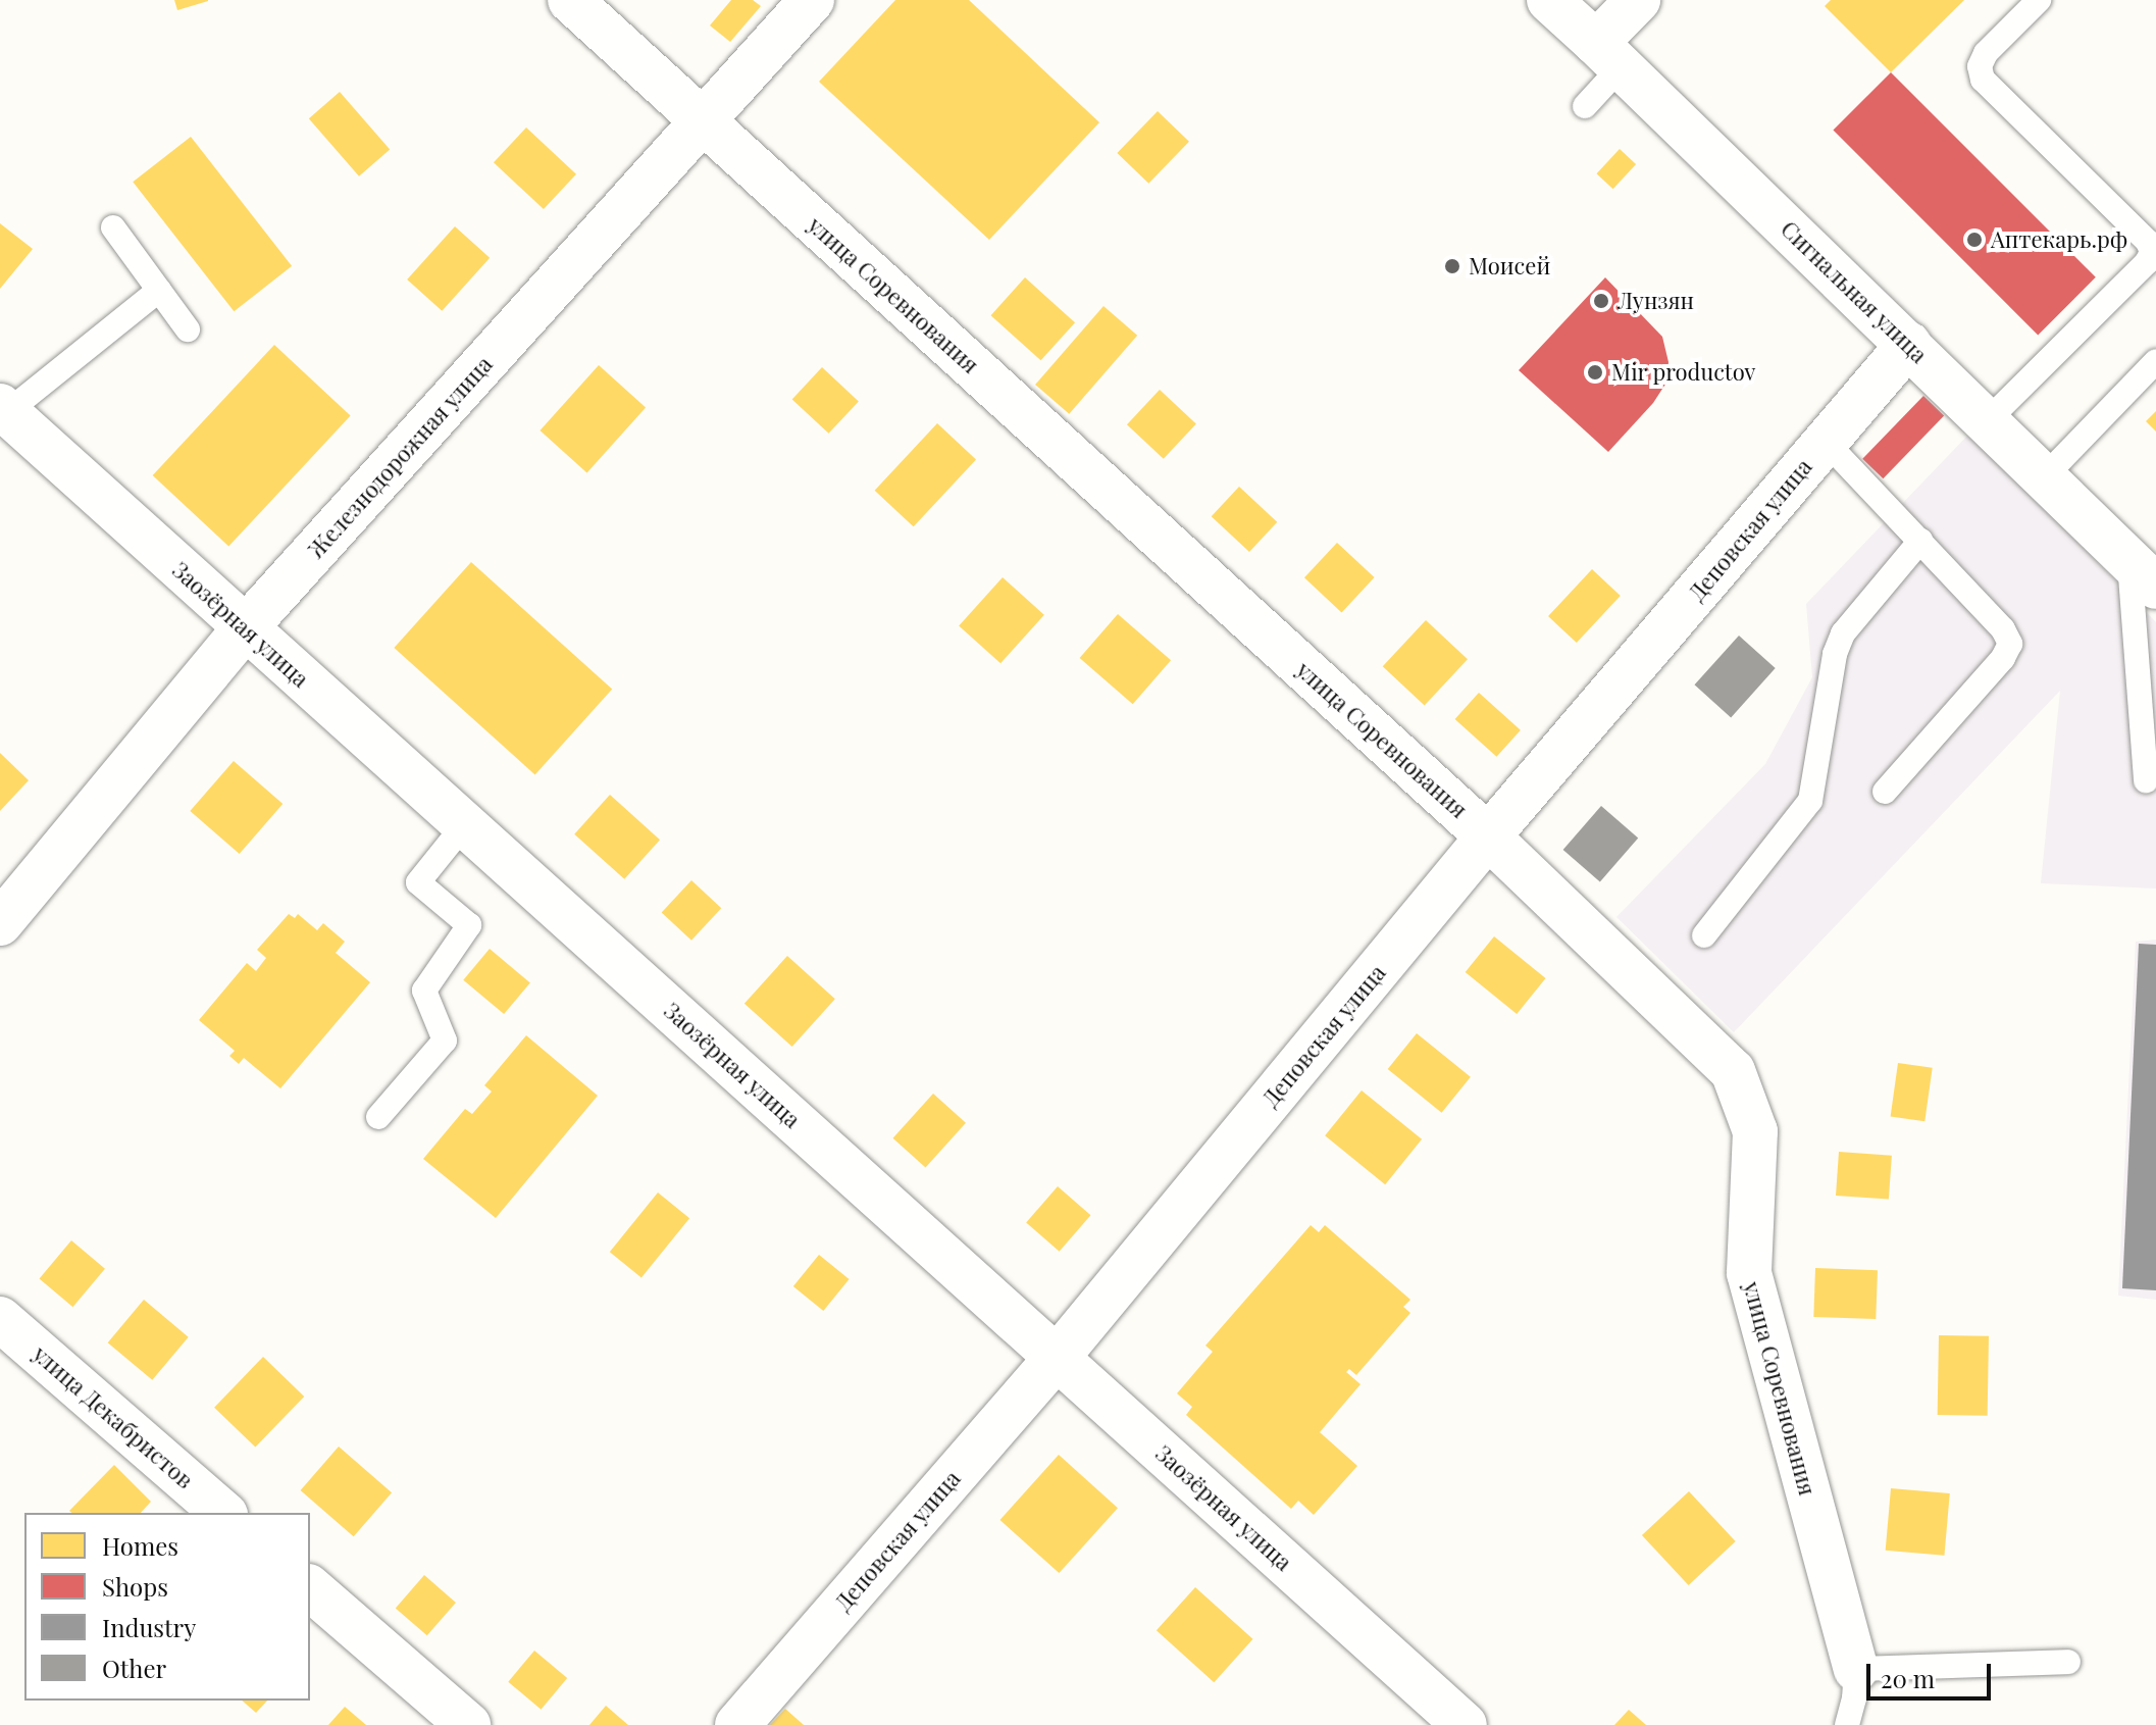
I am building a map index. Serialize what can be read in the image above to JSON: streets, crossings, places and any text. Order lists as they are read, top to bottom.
{
  "streets": {
    "street": [
      "Сигнальная улица",
      "улица Соревнования",
      "Железнодорожная улица",
      "Деповская улица",
      "Заозёрная улица",
      "улица Декабристов"
    ]
  },
  "crossings": [
    ["Сигнальная улица", "Деповская улица"],
    ["улица Соревнования", "Железнодорожная улица"],
    ["улица Соревнования", "Деповская улица"],
    ["Железнодорожная улица", "Заозёрная улица"],
    ["Деповская улица", "Заозёрная улица"]
  ],
  "places": [
    "Аптекарь.рф",
    "Моисей",
    "Лунзян",
    "Mir productov"
  ],
  "legend": [
    "Homes",
    "Shops",
    "Industry",
    "Other"
  ],
  "scale_bar": "20 m"
}
